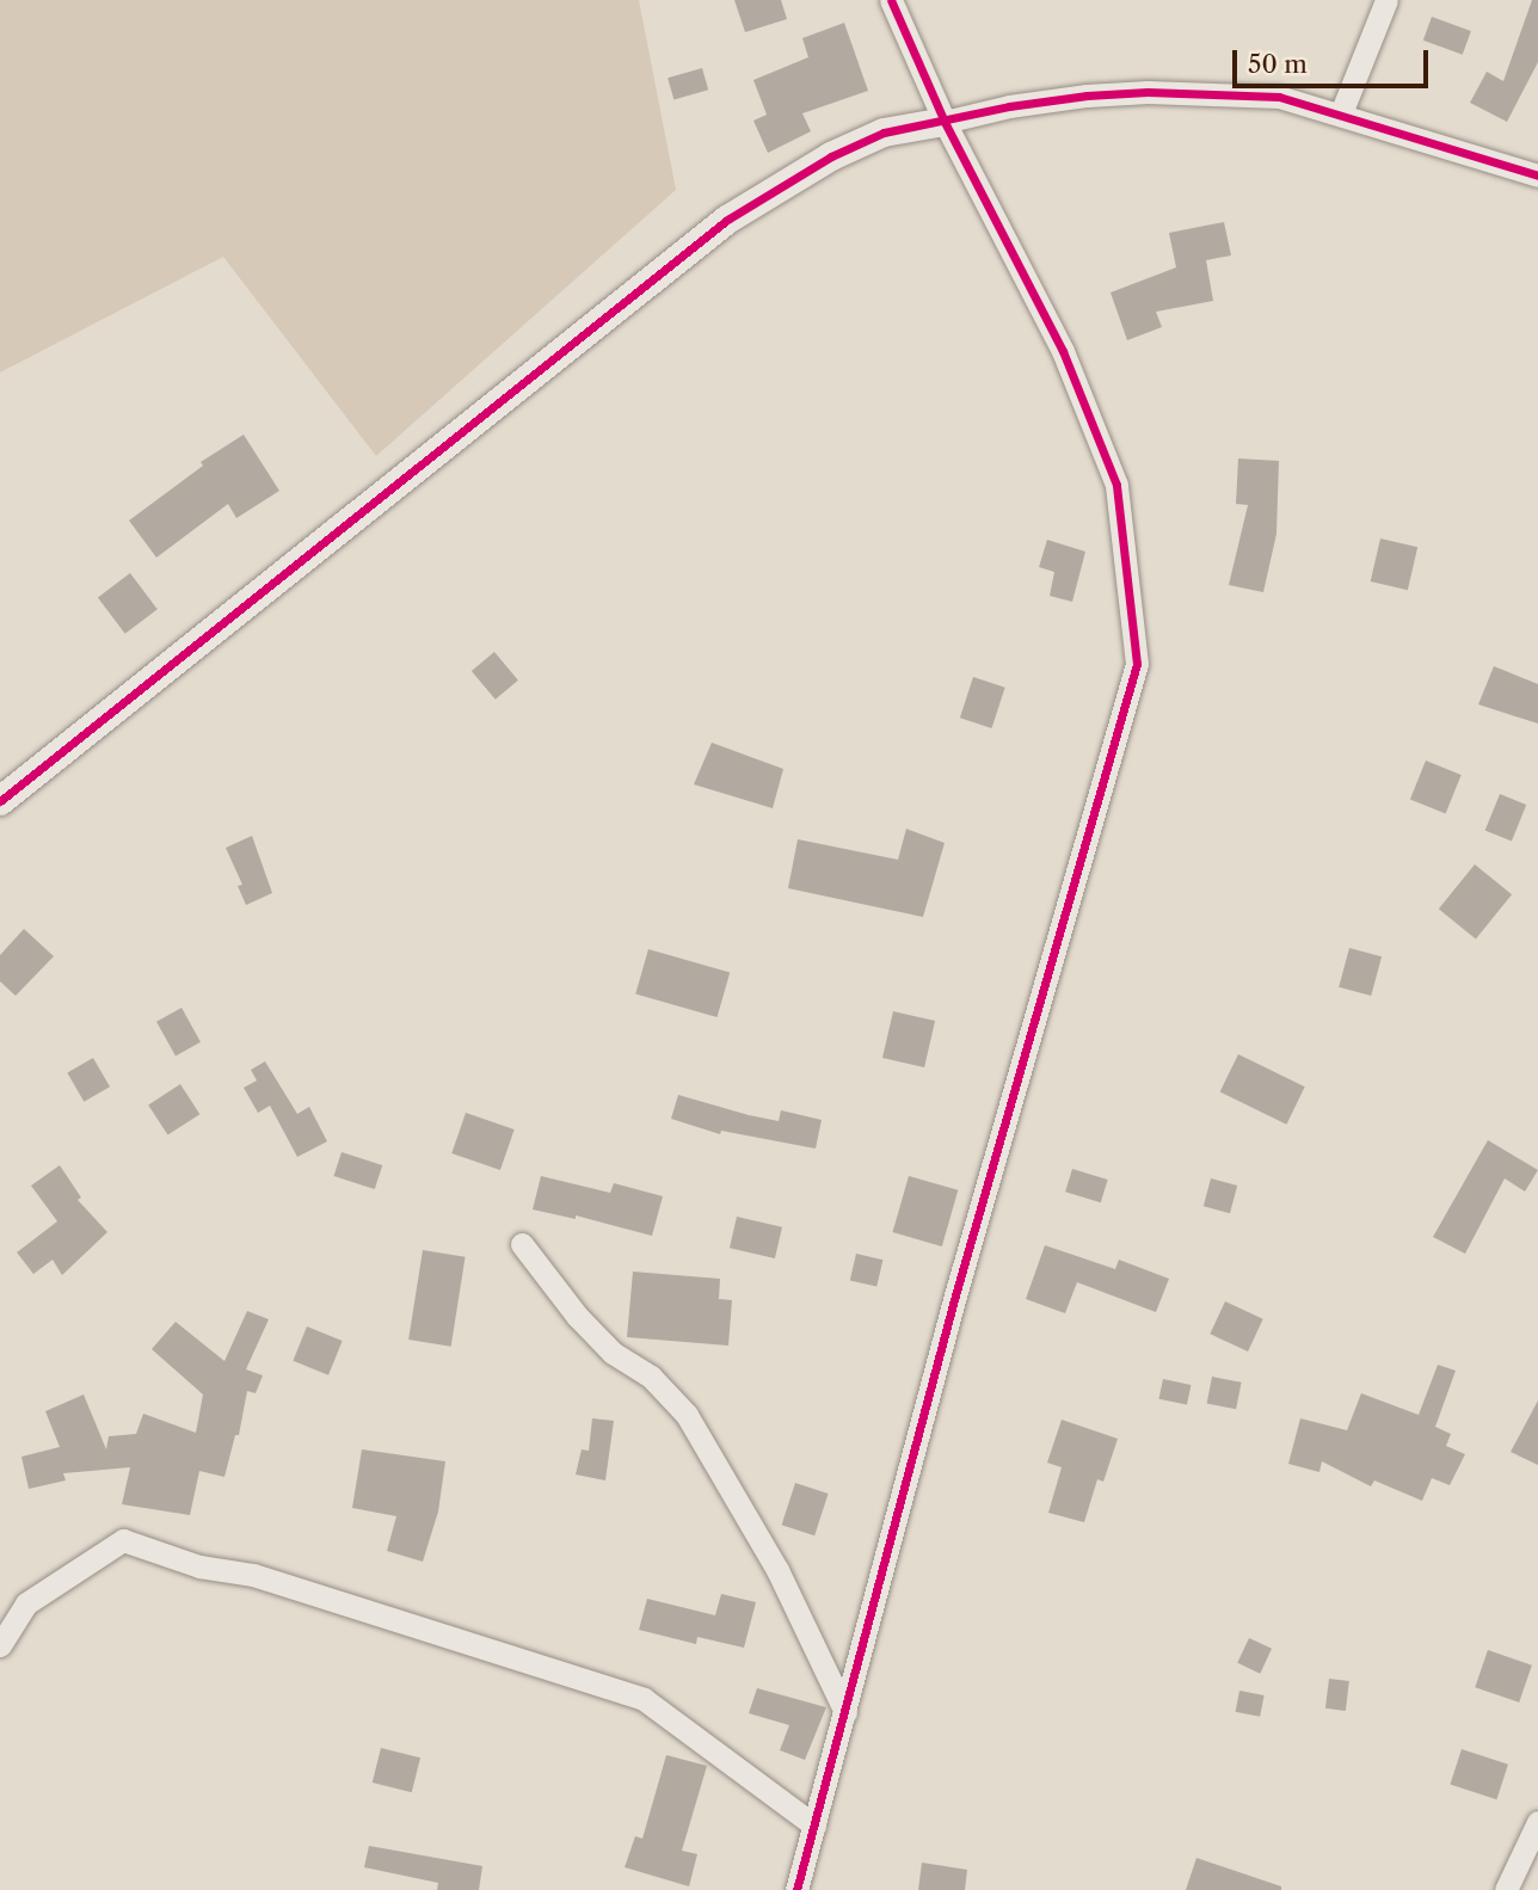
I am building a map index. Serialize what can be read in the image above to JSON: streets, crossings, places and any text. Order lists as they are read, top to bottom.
{
  "scale_bar": "50 m"
}
